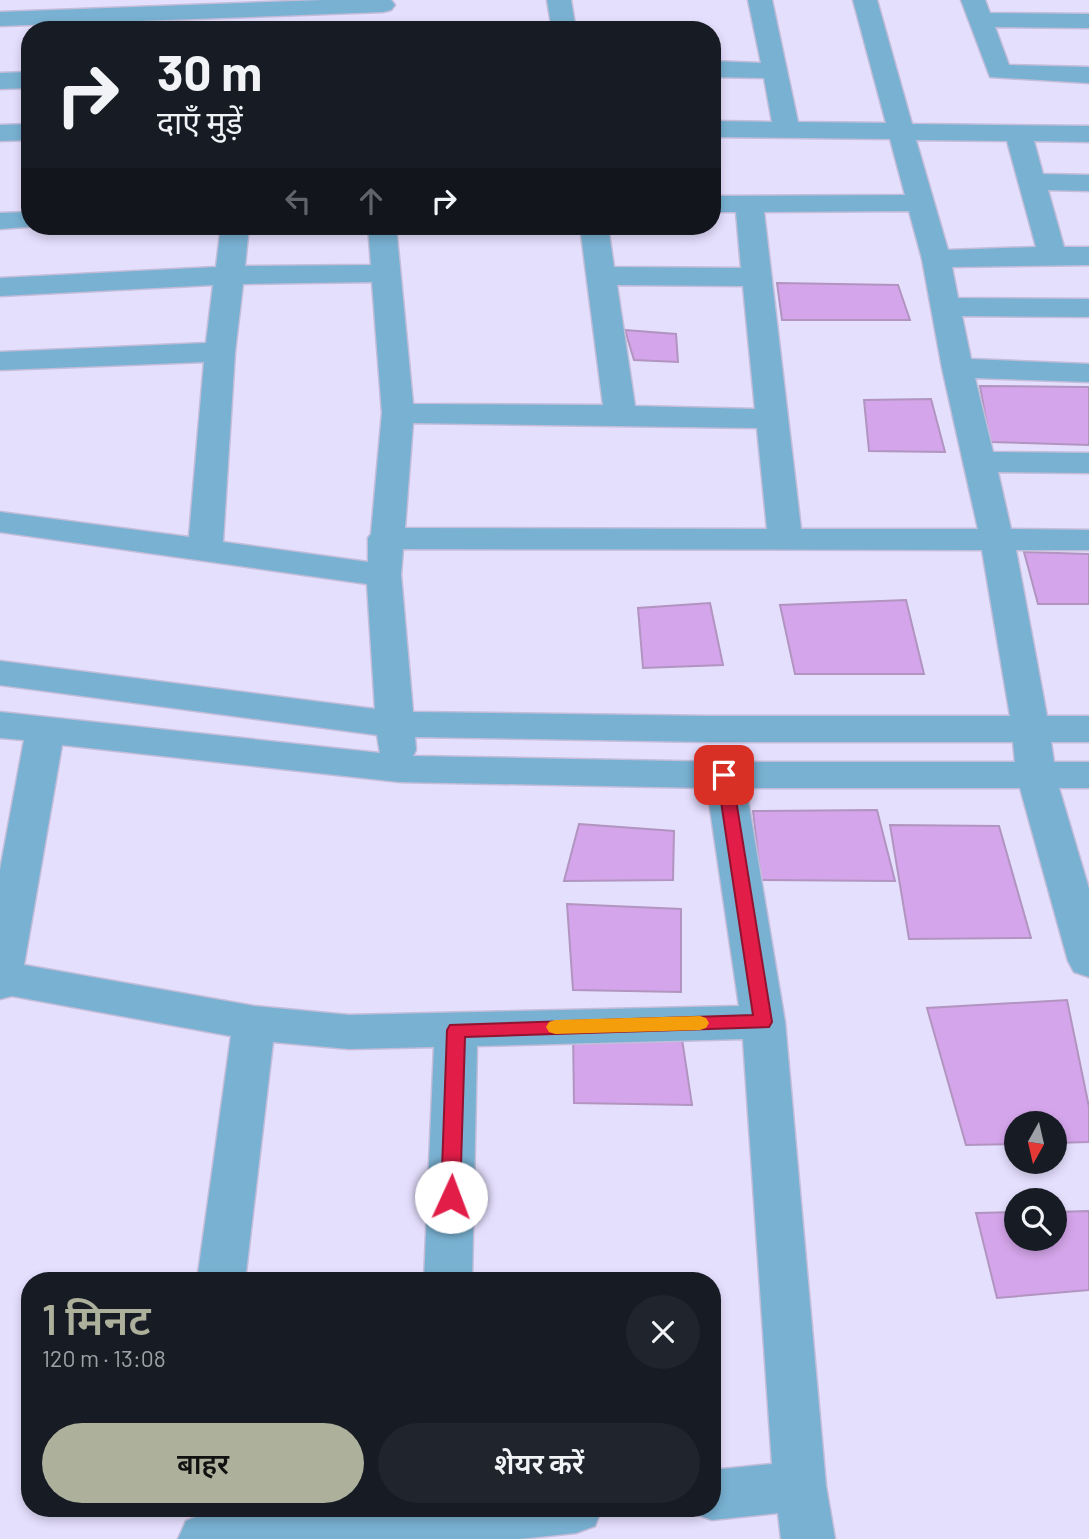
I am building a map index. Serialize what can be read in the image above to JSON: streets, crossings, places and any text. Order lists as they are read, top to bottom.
{
  "north": "bottom",
  "page": {
    "turn": ["30 m", "दाएँ मुड़ें"],
    "heading": ["1 मिनट", "120 m · 13:08"],
    "buttons": ["बाहर", "शेयर करें"]
  }
}
